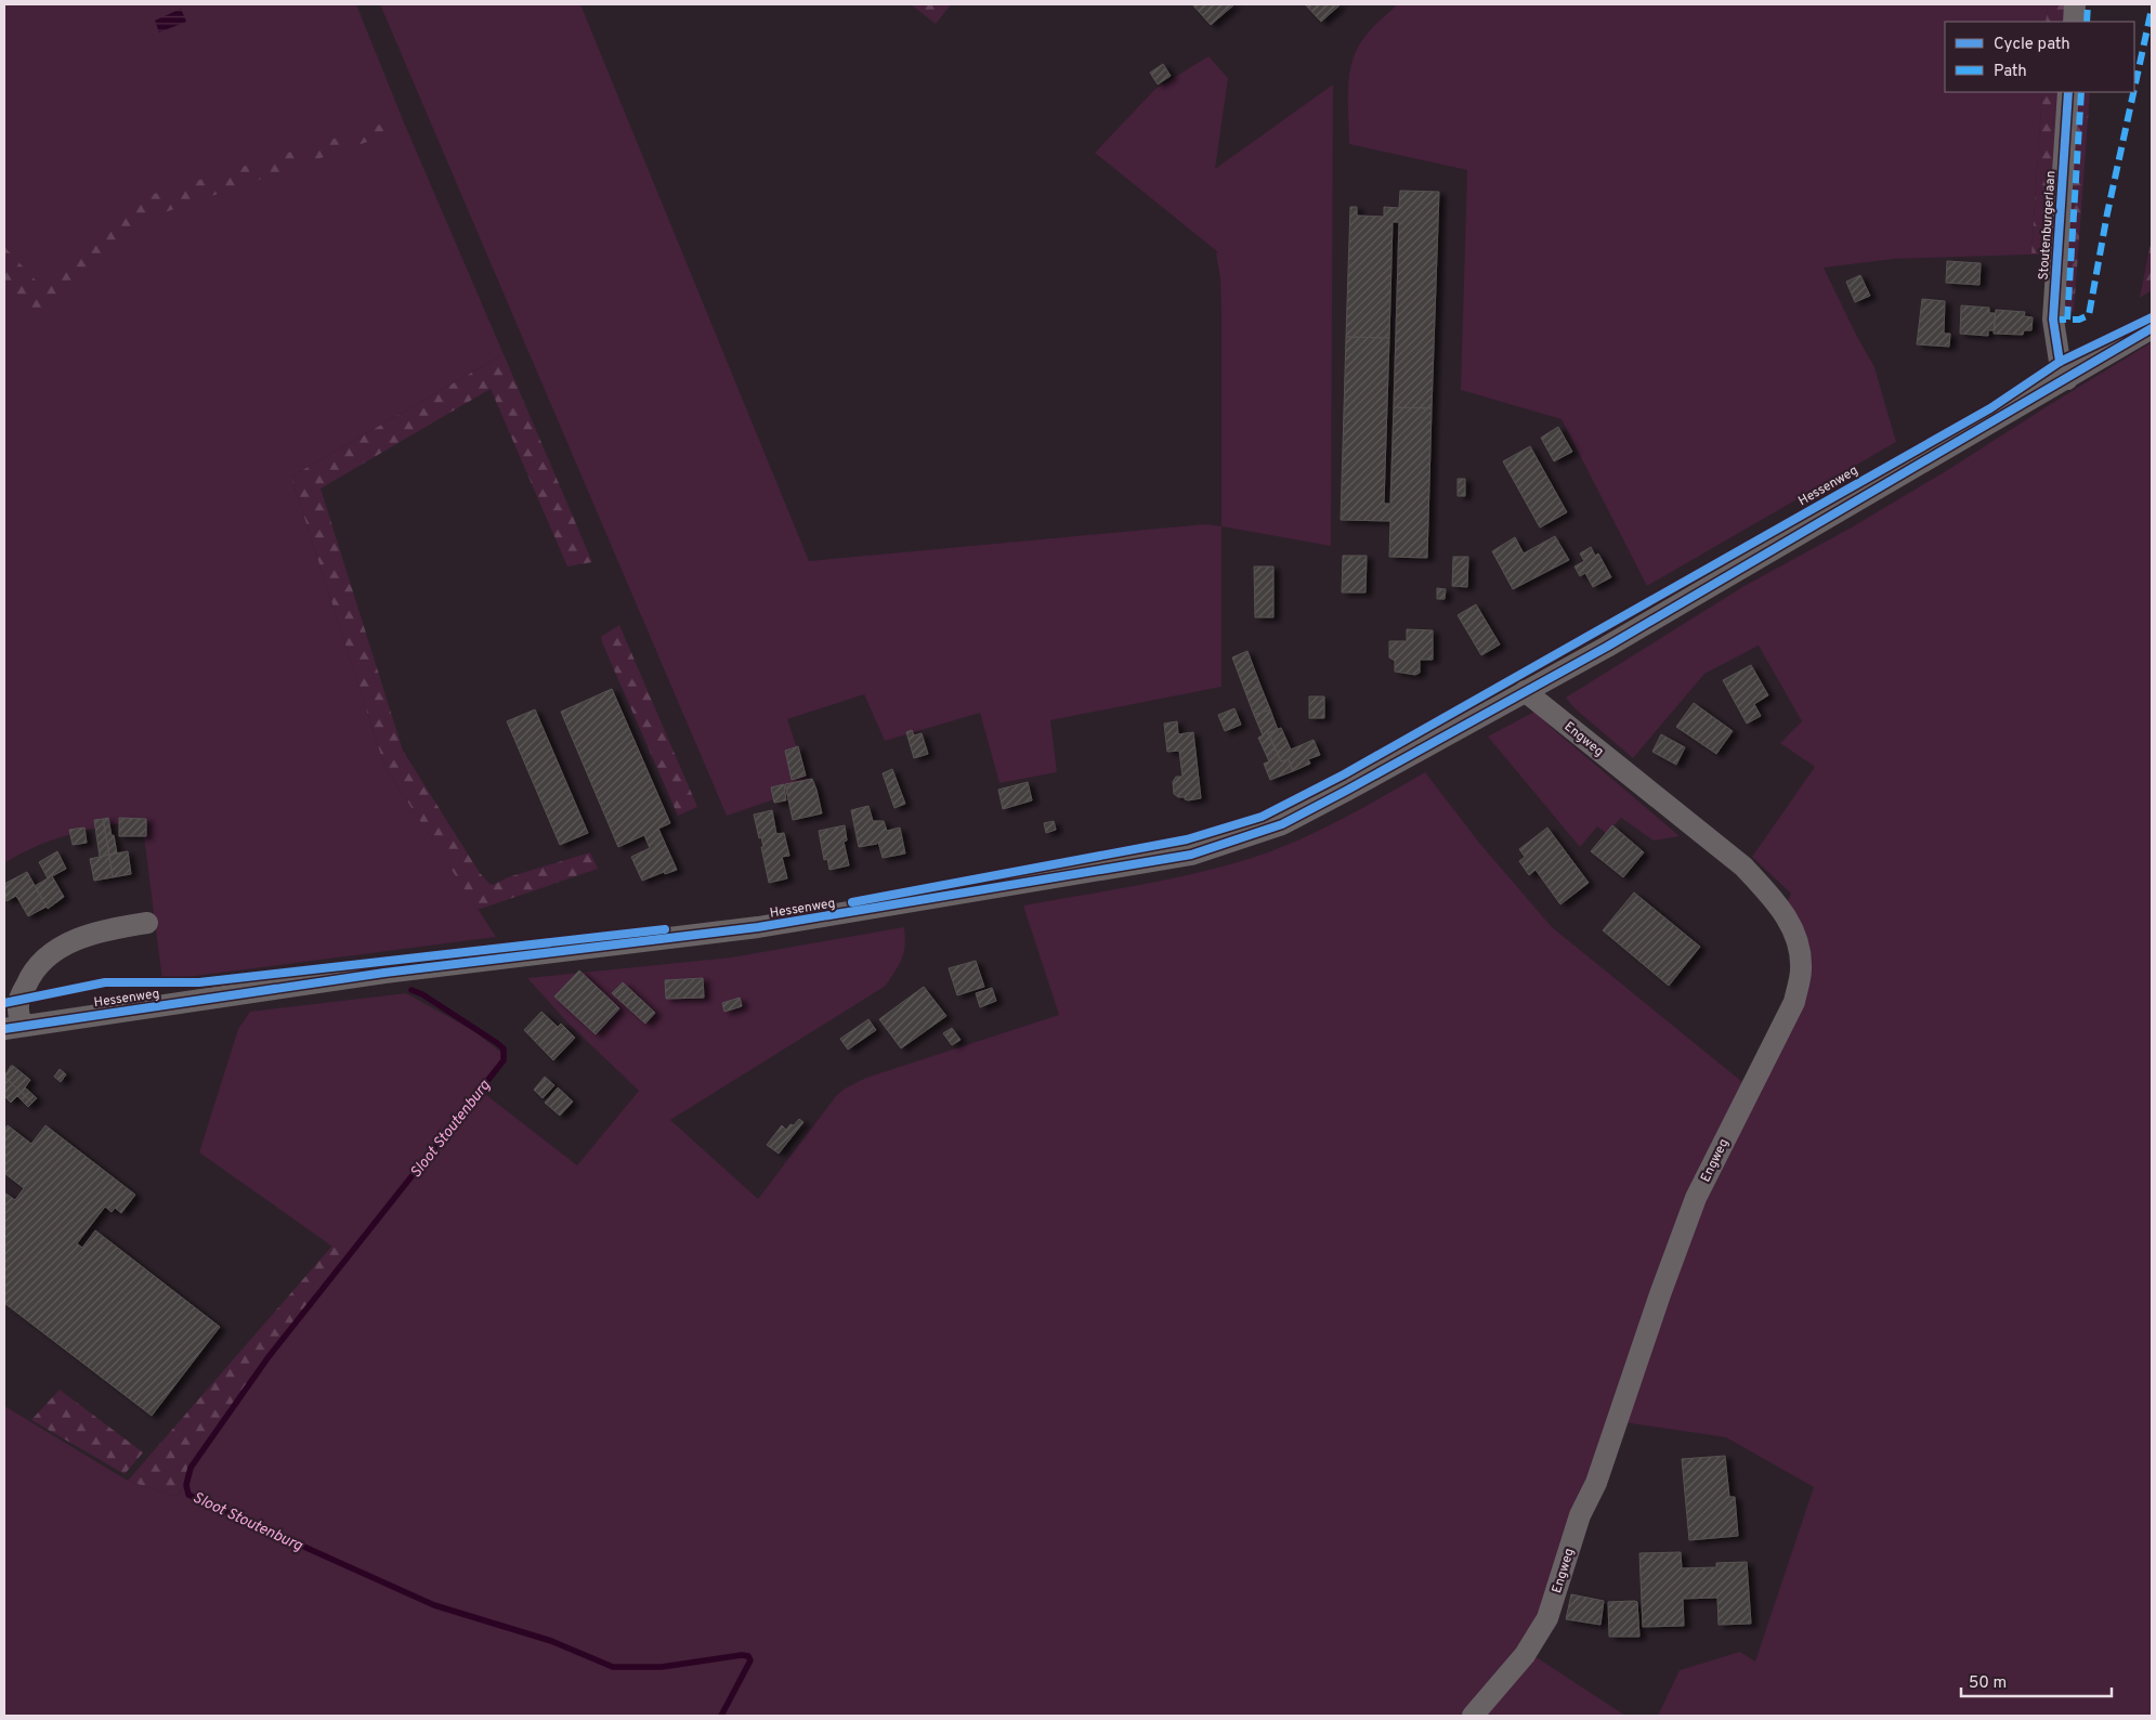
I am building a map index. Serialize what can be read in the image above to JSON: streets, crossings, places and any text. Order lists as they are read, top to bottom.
{
  "streets": {
    "street": ["Stoutenburgerlaan", "Hessenweg", "Engweg"]
  },
  "crossings": [
    ["Stoutenburgerlaan", "Hessenweg"],
    ["Hessenweg", "Engweg"]
  ],
  "water": ["Sloot Stoutenburg"],
  "legend": ["Cycle path", "Path"],
  "scale_bar": "50 m"
}
